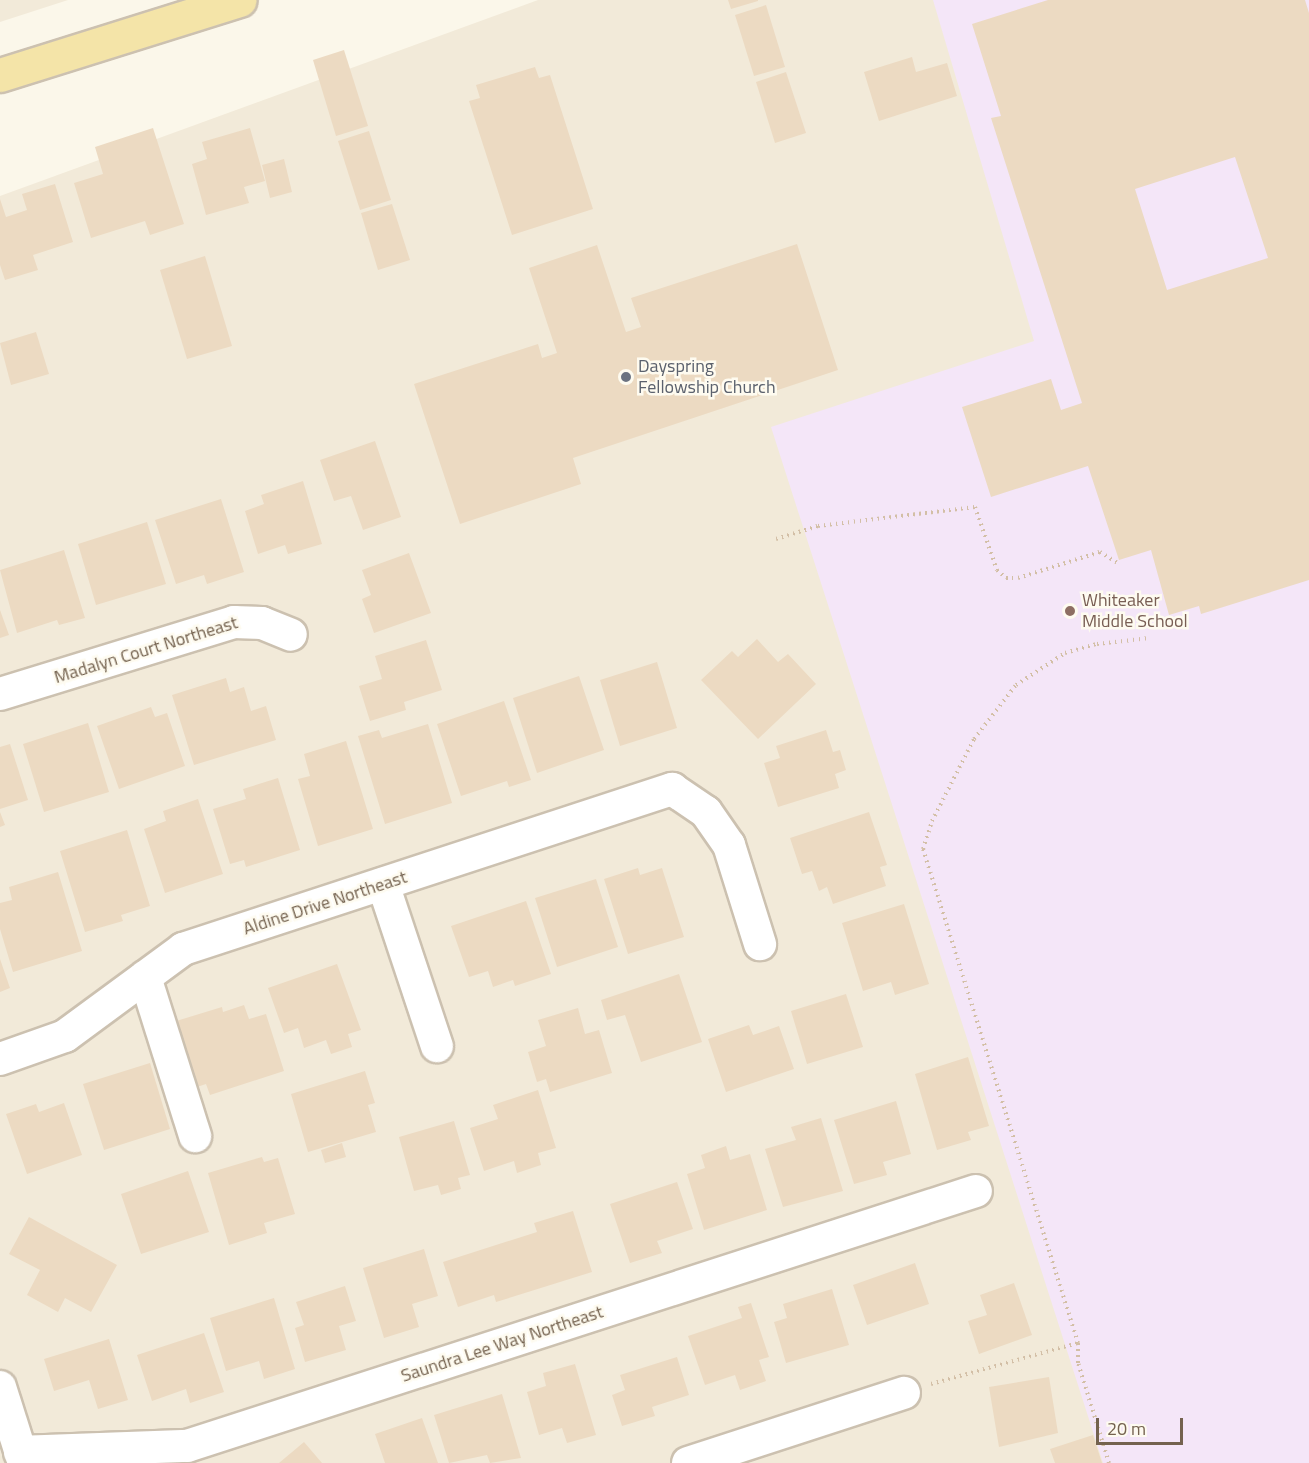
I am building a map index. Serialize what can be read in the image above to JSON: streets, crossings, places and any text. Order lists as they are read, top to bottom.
{
  "streets": {
    "street": ["Madalyn Court Northeast", "Aldine Drive Northeast", "Saundra Lee Way Northeast"]
  },
  "places": ["Dayspring Fellowship Church", "Whiteaker Middle School"],
  "scale_bar": "20 m"
}
